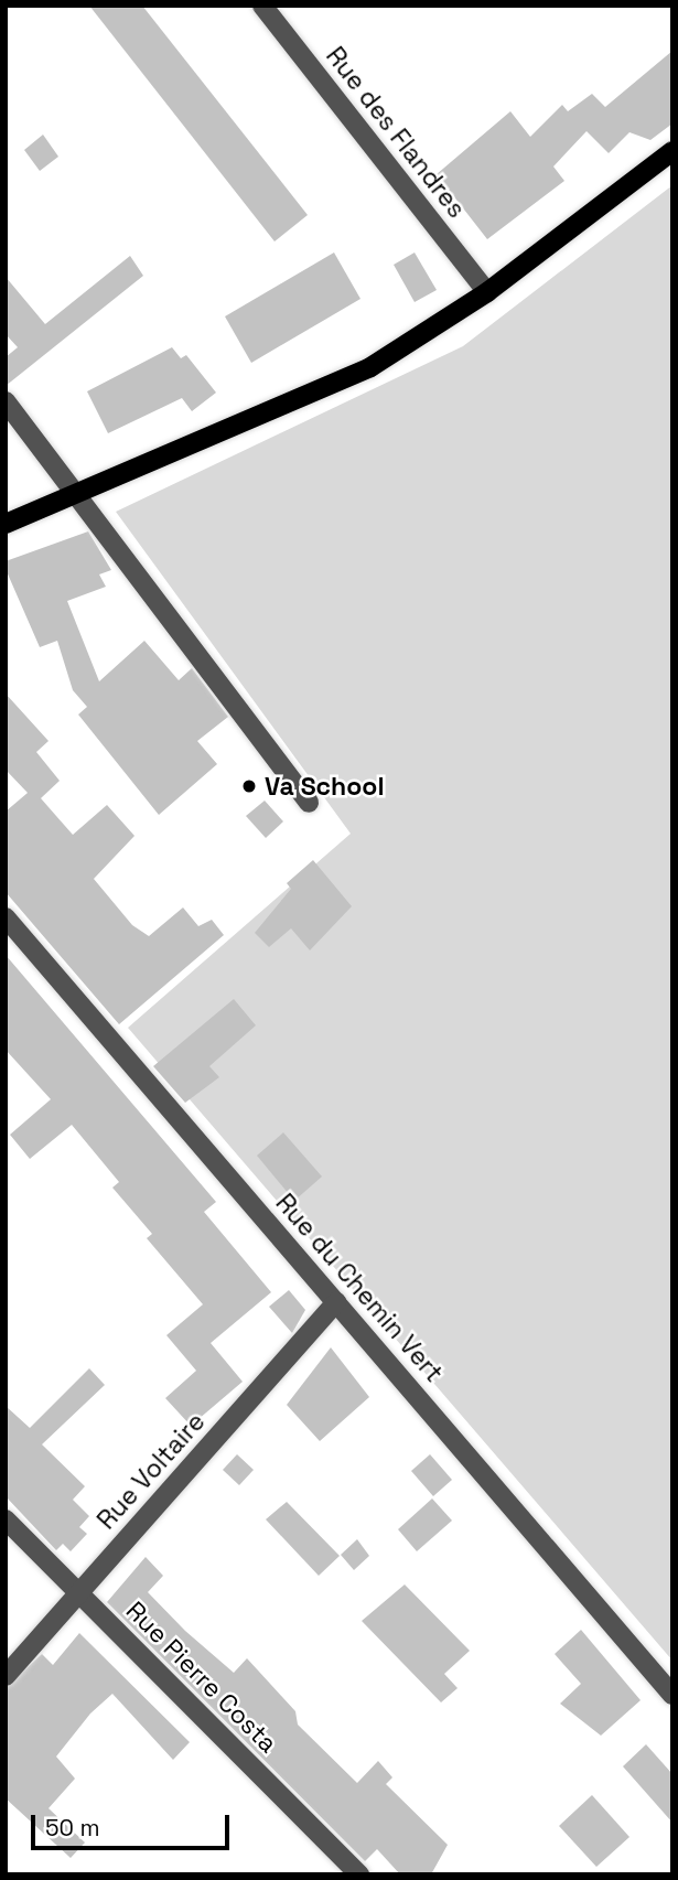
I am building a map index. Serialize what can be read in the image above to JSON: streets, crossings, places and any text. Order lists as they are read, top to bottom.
{
  "streets": {
    "street": [
      "Rue des Flandres",
      "Rue du Chemin Vert",
      "Rue Voltaire",
      "Rue Pierre Costa"
    ]
  },
  "crossings": [
    ["Rue du Chemin Vert", "Rue Voltaire"],
    ["Rue Voltaire", "Rue Pierre Costa"]
  ],
  "places": ["Va School"],
  "scale_bar": "50 m"
}
